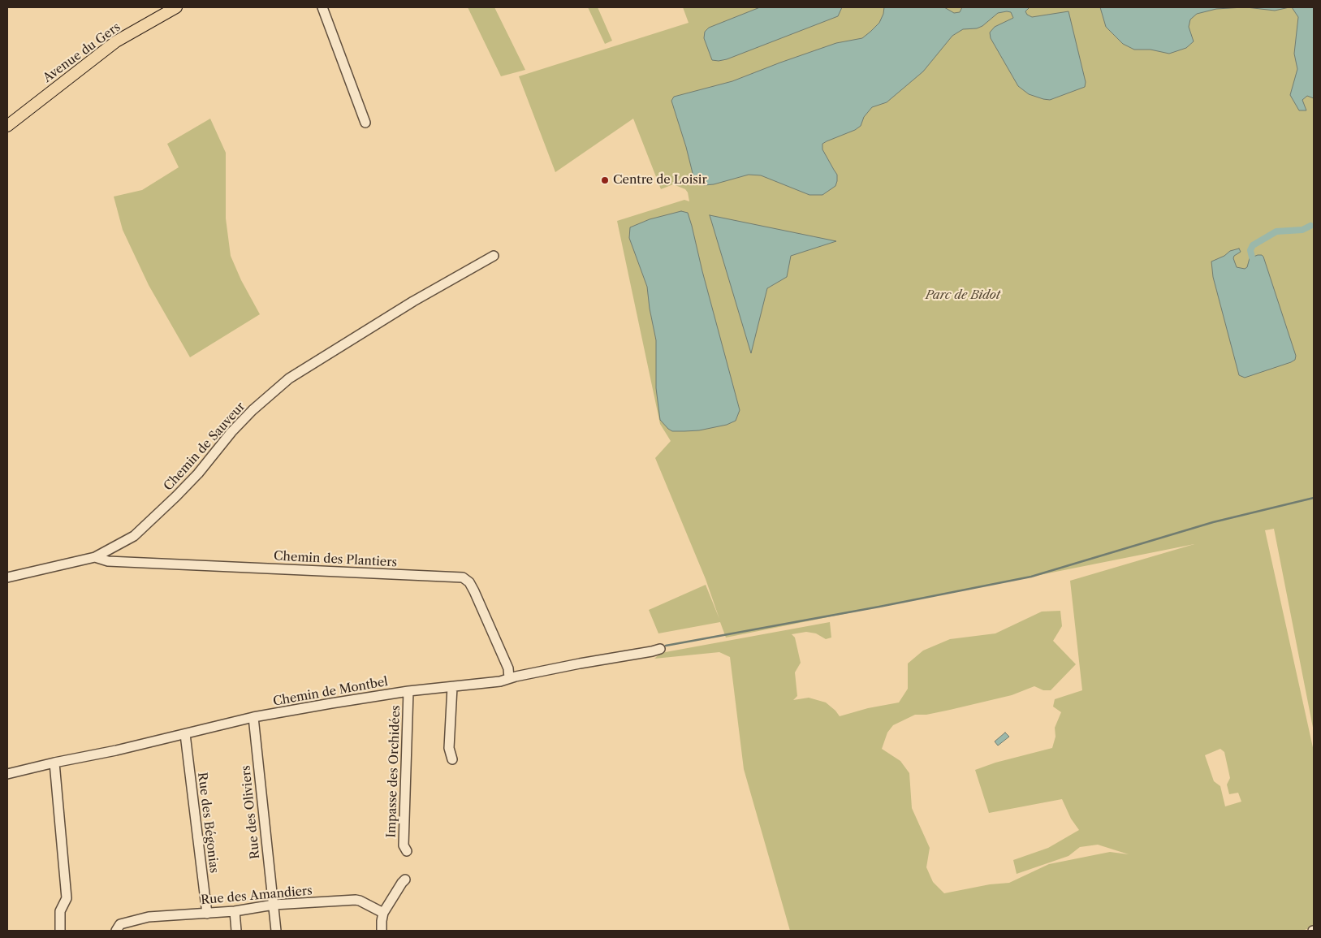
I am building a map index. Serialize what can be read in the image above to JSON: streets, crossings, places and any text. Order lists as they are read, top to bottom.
{
  "streets": {
    "main road": ["Avenue du Gers"],
    "street": [
      "Chemin de Sauveur",
      "Chemin des Plantiers",
      "Chemin de Montbel",
      "Impasse des Orchidées",
      "Rue des Oliviers",
      "Rue des Bégonias",
      "Rue des Amandiers"
    ]
  },
  "crossings": [
    ["Chemin de Sauveur", "Chemin des Plantiers"],
    ["Chemin des Plantiers", "Chemin de Montbel"],
    ["Chemin de Montbel", "Impasse des Orchidées"],
    ["Chemin de Montbel", "Rue des Oliviers"],
    ["Chemin de Montbel", "Rue des Bégonias"],
    ["Rue des Oliviers", "Rue des Amandiers"],
    ["Rue des Bégonias", "Rue des Amandiers"]
  ],
  "parks": ["Parc de Bidot"],
  "places": ["Centre de Loisir"]
}
